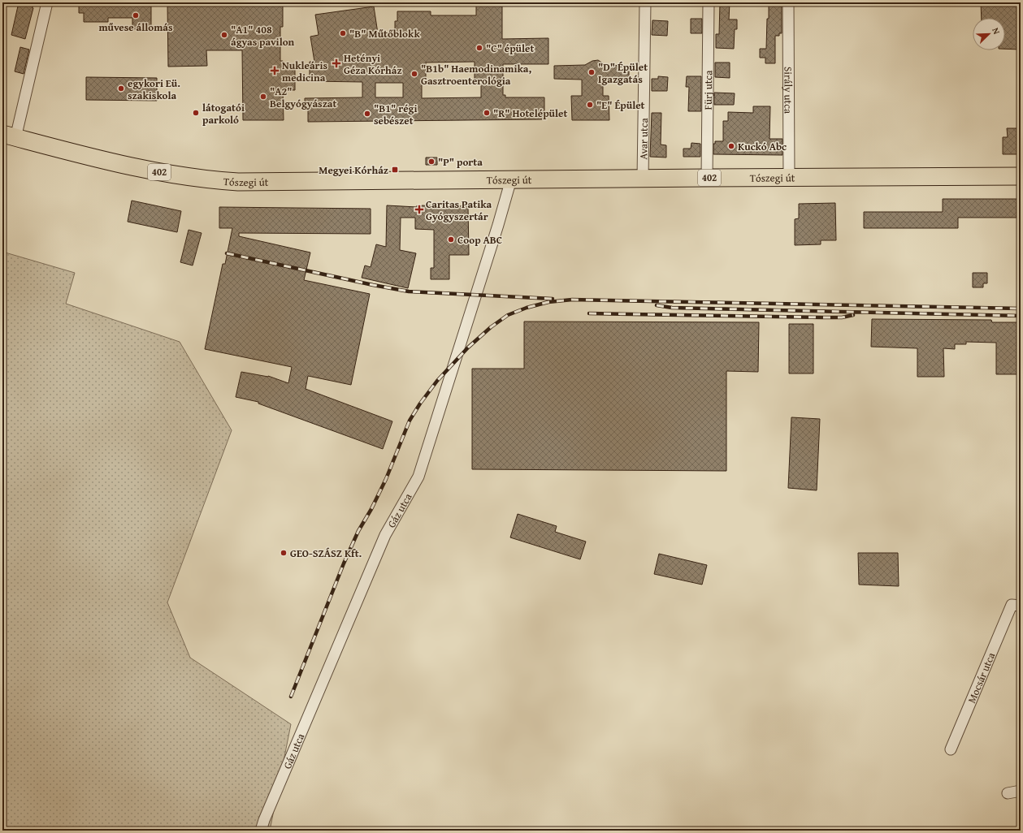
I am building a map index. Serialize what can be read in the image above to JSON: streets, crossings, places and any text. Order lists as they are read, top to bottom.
{
  "streets": {
    "main road": ["402", "Tószegi út"],
    "street": [
      "Fürj utca",
      "Sirály utca",
      "Avar utca",
      "Gáz utca",
      "Mocsár utca"
    ]
  },
  "crossings": [
    ["Fürj utca", "Tószegi út"],
    ["Sirály utca", "Tószegi út"],
    ["Avar utca", "Tószegi út"],
    ["Tószegi út", "Gáz utca"]
  ],
  "places": {
    "other": [
      "művese állomás",
      "\"B\" Műtőblokk",
      "\"A1\" 408 ágyas pavilon",
      "\"C\" épület",
      "\"D\" Épület Igazgatás",
      "\"B1b\" Haemodinamika, Gasztroenterológia",
      "egykori Eü. szakiskola",
      "\"A2\" Belgyógyászat",
      "\"E\" Épület",
      "látogatói parkoló",
      "\"R\" Hotelépület",
      "\"B1\" régi sebészet",
      "Kuckó Abc",
      "\"P\" porta",
      "Coop ABC",
      "GEO-SZÁSZ Kft."
    ],
    "health": ["Hetényi Géza Kórház", "Nukleáris medicina", "Caritas Patika Gyógyszertár"],
    "transit": ["Megyei Kórház"]
  },
  "north": "top right"
}
